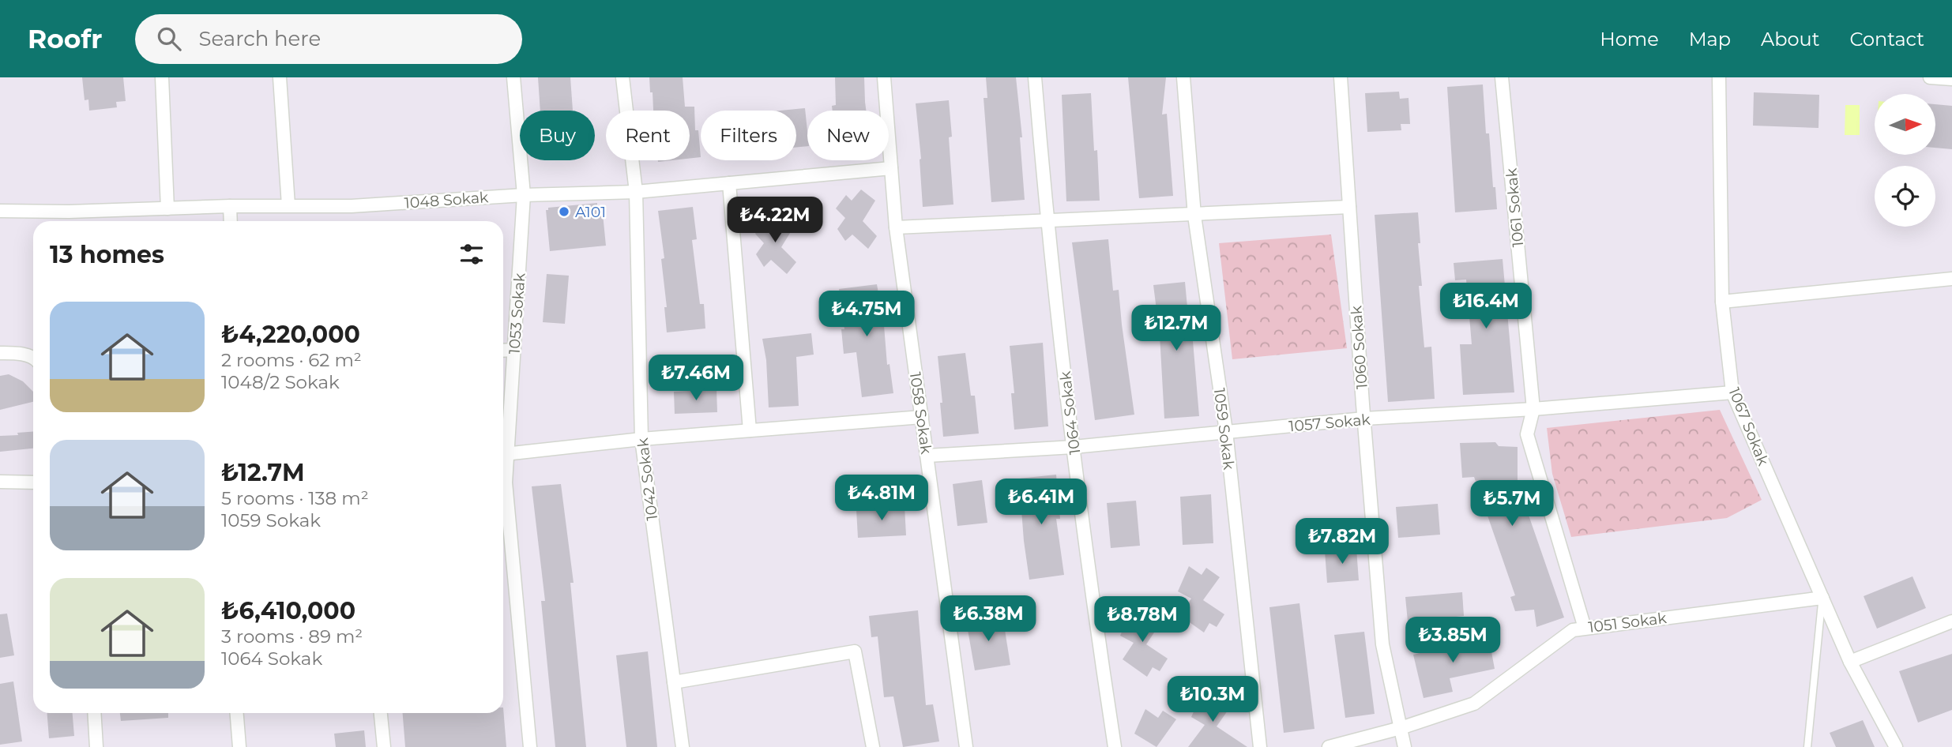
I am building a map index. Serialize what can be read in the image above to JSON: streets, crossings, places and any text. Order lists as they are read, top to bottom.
{
  "streets": {
    "street": [
      "1048 Sokak",
      "1061 Sokak",
      "1053 Sokak",
      "1060 Sokak",
      "1058 Sokak",
      "1064 Sokak",
      "1057 Sokak",
      "1067 Sokak",
      "1059 Sokak",
      "1042 Sokak",
      "1051 Sokak"
    ]
  },
  "crossings": [
    ["1048 Sokak", "1053 Sokak"],
    ["1048 Sokak", "1058 Sokak"],
    ["1048 Sokak", "1042 Sokak"],
    ["1061 Sokak", "1057 Sokak"],
    ["1061 Sokak", "1051 Sokak"],
    ["1060 Sokak", "1057 Sokak"],
    ["1060 Sokak", "1051 Sokak"],
    ["1058 Sokak", "1057 Sokak"],
    ["1064 Sokak", "1057 Sokak"],
    ["1057 Sokak", "1067 Sokak"],
    ["1057 Sokak", "1059 Sokak"],
    ["1067 Sokak", "1051 Sokak"]
  ],
  "places": ["A101"],
  "north": "right",
  "page": {
    "header": "Roofr",
    "search": "Search here",
    "nav": [
      "Home",
      "Map",
      "About",
      "Contact"
    ],
    "chip": [
      "Buy",
      "Rent",
      "Filters",
      "New"
    ],
    "price": [
      "₺4.22M",
      "₺16.4M",
      "₺4.75M",
      "₺12.7M",
      "₺7.46M",
      "₺4.81M",
      "₺6.41M",
      "₺5.7M",
      "₺7.82M",
      "₺6.38M",
      "₺8.78M",
      "₺3.85M",
      "₺10.3M"
    ],
    "heading": "13 homes",
    "list": [
      {
        "name": "₺4,220,000",
        "note": "2 rooms · 62 m² · 1048/2 Sokak"
      },
      {
        "name": "₺12.7M",
        "note": "5 rooms · 138 m² · 1059 Sokak"
      },
      {
        "name": "₺6,410,000",
        "note": "3 rooms · 89 m² · 1064 Sokak"
      }
    ]
  }
}
